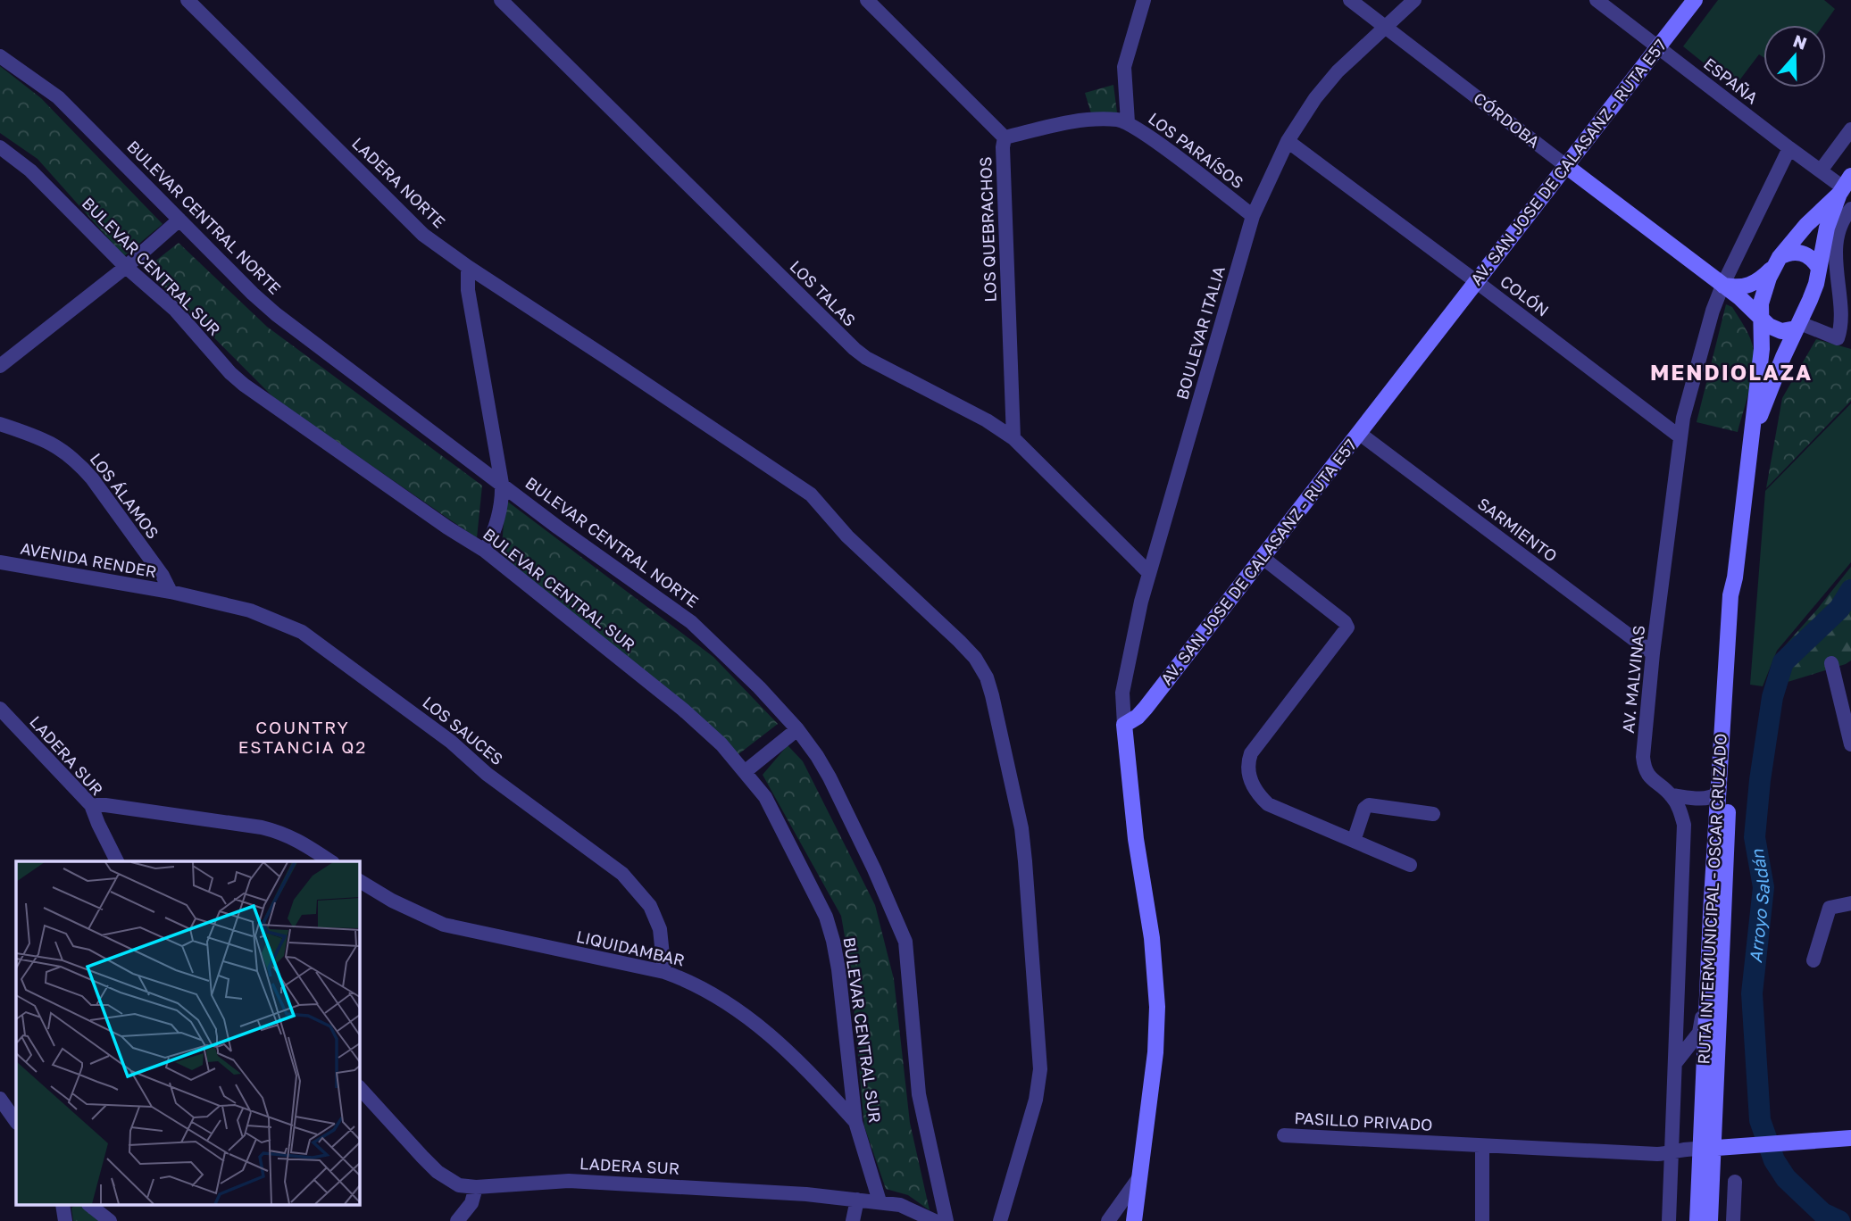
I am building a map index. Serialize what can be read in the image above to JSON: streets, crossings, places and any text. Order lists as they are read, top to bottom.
{
  "streets": {
    "main road": ["CÓRDOBA", "AV. SAN JOSE DE CALASANZ - RUTA E57", "RUTA INTERMUNICIPAL - OSCAR CRUZADO"],
    "street": [
      "ESPAÑA",
      "LOS PARAÍSOS",
      "LADERA NORTE",
      "BULEVAR CENTRAL NORTE",
      "LOS QUEBRACHOS",
      "BULEVAR CENTRAL SUR",
      "LOS TALAS",
      "COLÓN",
      "BOULEVAR ITALIA",
      "LOS ÁLAMOS",
      "SARMIENTO",
      "AVENIDA RENDER",
      "AV. MALVINAS",
      "LOS SAUCES",
      "LADERA SUR",
      "LIQUIDAMBAR",
      "PASILLO PRIVADO"
    ]
  },
  "crossings": [
    ["ESPAÑA", "AV. SAN JOSE DE CALASANZ - RUTA E57"],
    ["ESPAÑA", "AV. MALVINAS"],
    ["ESPAÑA", "RUTA INTERMUNICIPAL - OSCAR CRUZADO"],
    ["CÓRDOBA", "AV. SAN JOSE DE CALASANZ - RUTA E57"],
    ["CÓRDOBA", "BOULEVAR ITALIA"],
    ["CÓRDOBA", "AV. MALVINAS"],
    ["CÓRDOBA", "RUTA INTERMUNICIPAL - OSCAR CRUZADO"],
    ["LOS PARAÍSOS", "LOS QUEBRACHOS"],
    ["LOS PARAÍSOS", "BOULEVAR ITALIA"],
    ["AV. SAN JOSE DE CALASANZ - RUTA E57", "COLÓN"],
    ["AV. SAN JOSE DE CALASANZ - RUTA E57", "BOULEVAR ITALIA"],
    ["AV. SAN JOSE DE CALASANZ - RUTA E57", "SARMIENTO"],
    ["LOS QUEBRACHOS", "LOS TALAS"],
    ["BULEVAR CENTRAL SUR", "LADERA SUR"],
    ["BULEVAR CENTRAL SUR", "LIQUIDAMBAR"],
    ["LOS TALAS", "BOULEVAR ITALIA"],
    ["COLÓN", "BOULEVAR ITALIA"],
    ["COLÓN", "AV. MALVINAS"],
    ["LOS ÁLAMOS", "AVENIDA RENDER"],
    ["LOS ÁLAMOS", "LOS SAUCES"],
    ["SARMIENTO", "AV. MALVINAS"],
    ["AVENIDA RENDER", "LOS SAUCES"],
    ["AV. MALVINAS", "PASILLO PRIVADO"],
    ["LOS SAUCES", "LIQUIDAMBAR"],
    ["RUTA INTERMUNICIPAL - OSCAR CRUZADO", "PASILLO PRIVADO"]
  ],
  "districts": ["MENDIOLAZA", "COUNTRY ESTANCIA Q2"],
  "water": ["Arroyo Saldán"],
  "north": "top"
}
